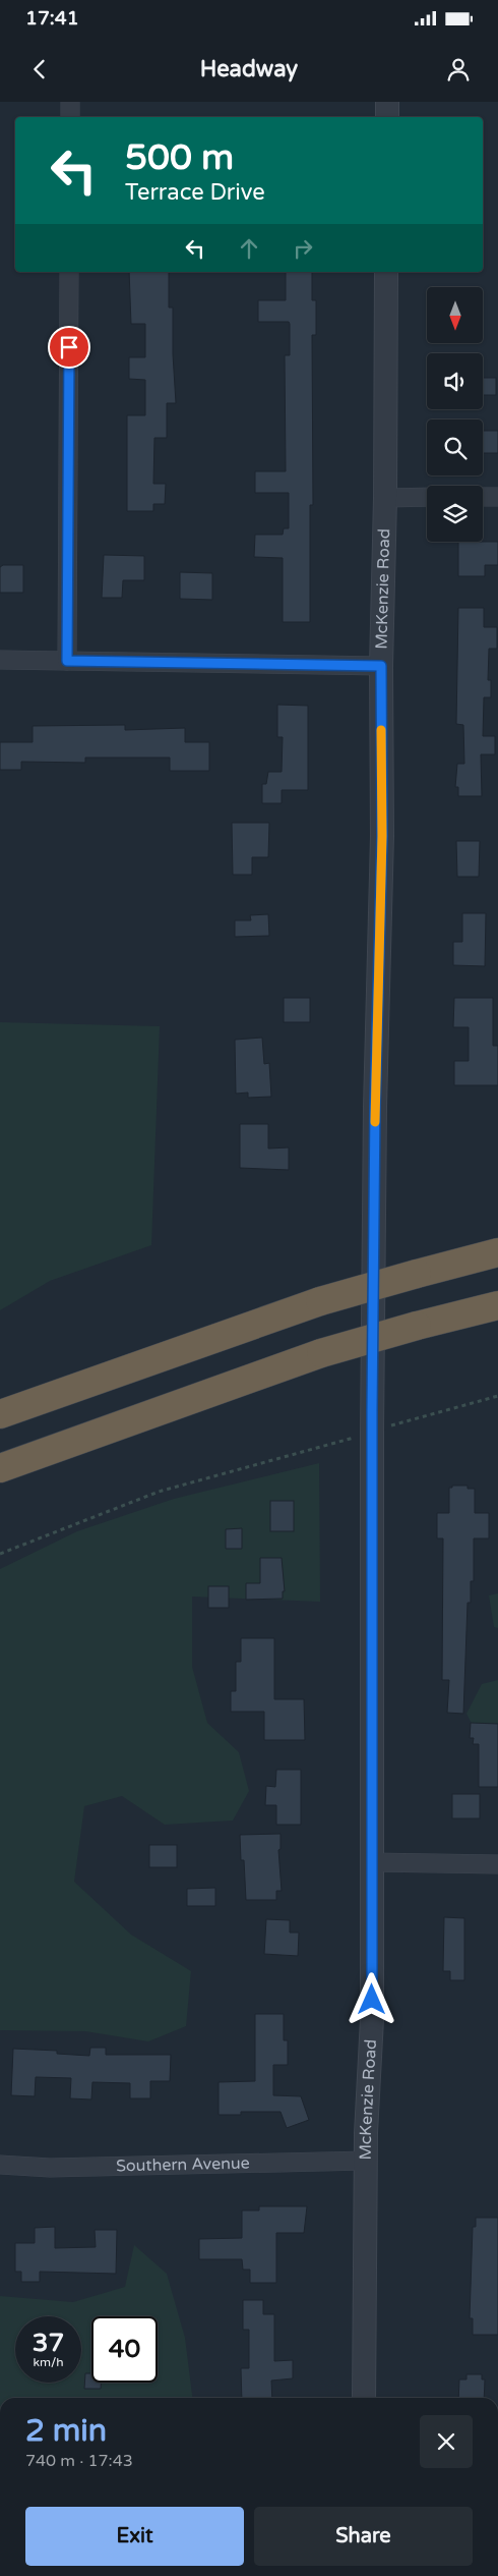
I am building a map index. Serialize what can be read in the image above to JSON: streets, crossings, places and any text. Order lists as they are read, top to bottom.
{
  "streets": {
    "street": ["McKenzie Road", "Southern Avenue"]
  },
  "crossings": [
    ["McKenzie Road", "Southern Avenue"]
  ],
  "north": "bottom",
  "page": {
    "status": "17:41",
    "header": "Headway",
    "turn": ["500 m", "Terrace Drive"],
    "speed": "37 km/h",
    "limit": "40",
    "heading": ["2 min", "740 m · 17:43"],
    "buttons": ["Exit", "Share"]
  }
}
